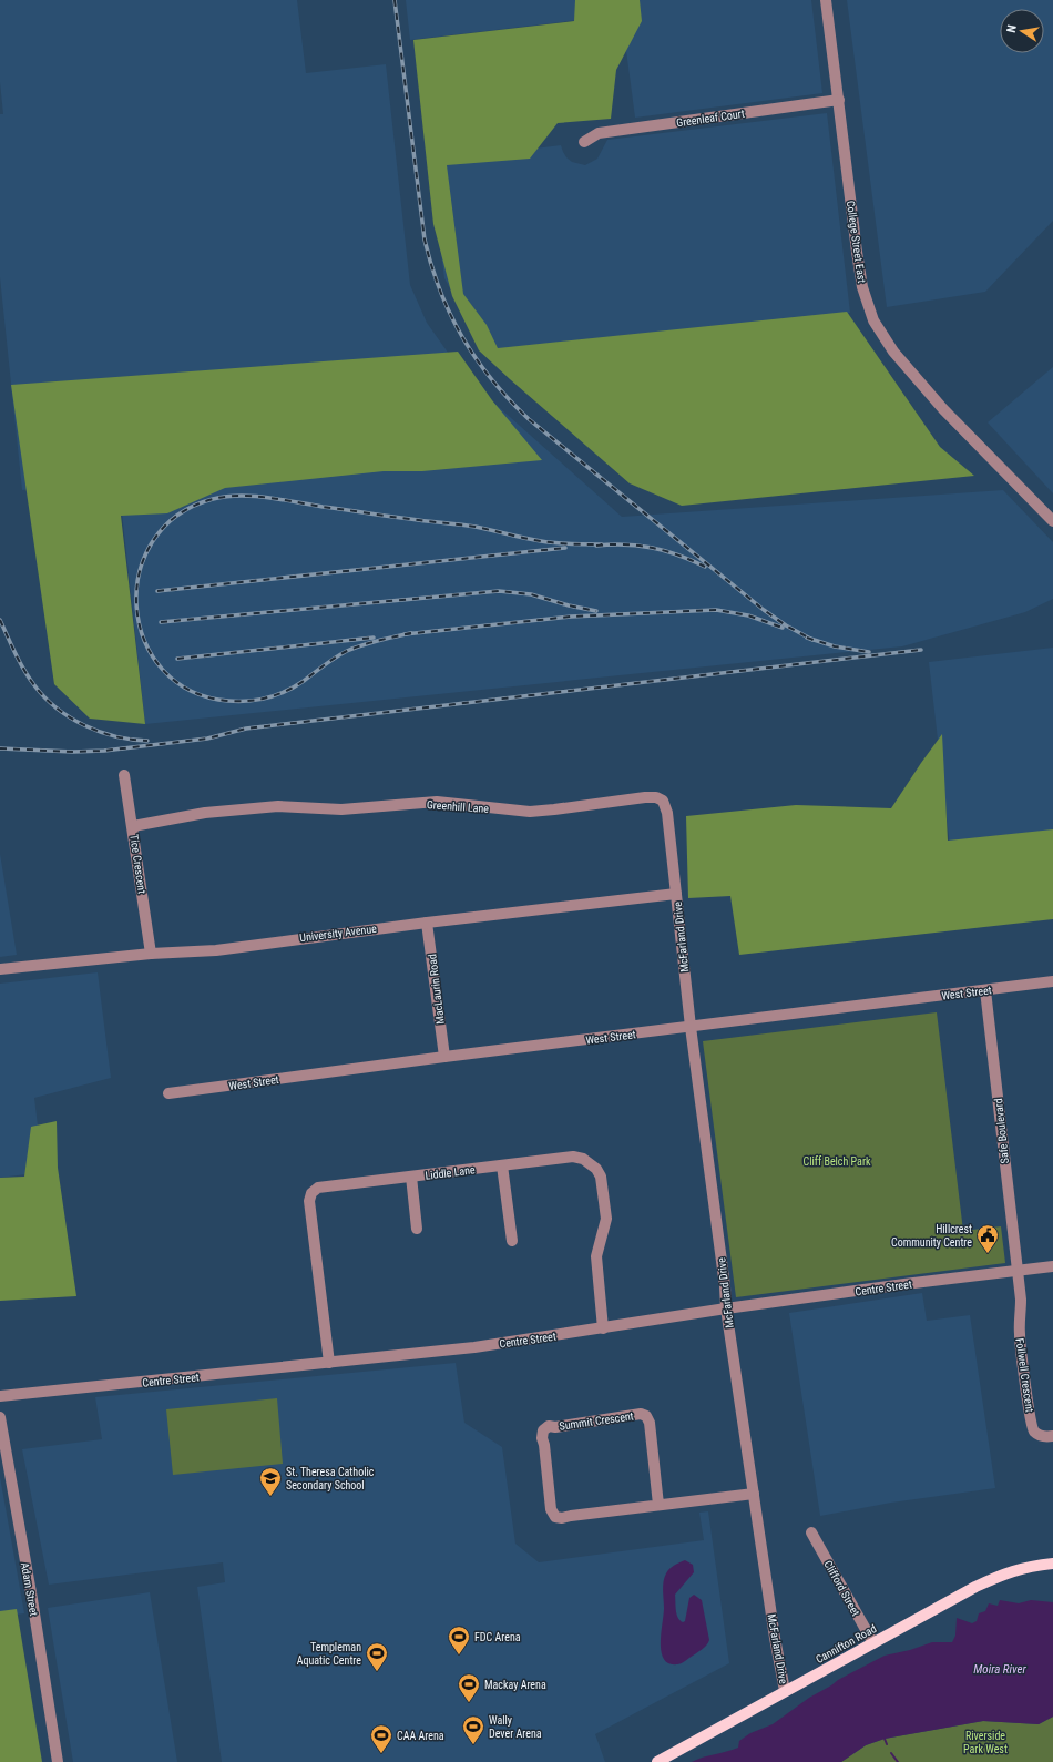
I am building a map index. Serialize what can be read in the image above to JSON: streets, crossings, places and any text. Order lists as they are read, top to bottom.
{
  "streets": {
    "main road": ["Cannifton Road"],
    "street": [
      "Greenleaf Court",
      "College Street East",
      "Greenhill Lane",
      "Tice Crescent",
      "University Avenue",
      "McFarland Drive",
      "MacLaurin Road",
      "West Street",
      "Safe Boulevard",
      "Liddle Lane",
      "Centre Street",
      "Follwell Crescent",
      "Summit Crescent",
      "Clifford Street",
      "Adam Street"
    ]
  },
  "crossings": [
    ["Greenleaf Court", "College Street East"],
    ["Greenhill Lane", "Tice Crescent"],
    ["Greenhill Lane", "University Avenue"],
    ["Greenhill Lane", "McFarland Drive"],
    ["Tice Crescent", "University Avenue"],
    ["University Avenue", "McFarland Drive"],
    ["University Avenue", "MacLaurin Road"],
    ["McFarland Drive", "West Street"],
    ["McFarland Drive", "Centre Street"],
    ["McFarland Drive", "Summit Crescent"],
    ["McFarland Drive", "Cannifton Road"],
    ["MacLaurin Road", "West Street"],
    ["West Street", "Safe Boulevard"],
    ["Safe Boulevard", "Centre Street"],
    ["Safe Boulevard", "Follwell Crescent"],
    ["Liddle Lane", "Centre Street"],
    ["Centre Street", "Follwell Crescent"],
    ["Clifford Street", "Cannifton Road"]
  ],
  "water": ["Moira River"],
  "parks": ["Cliff Belch Park", "Riverside Park West"],
  "places": {
    "public building": ["Hillcrest Community Centre"],
    "school or university": ["St. Theresa Catholic Secondary School"],
    "sports": [
      "FDC Arena",
      "Templeman Aquatic Centre",
      "Mackay Arena",
      "Wally Dever Arena",
      "CAA Arena"
    ]
  },
  "north": "left"
}
